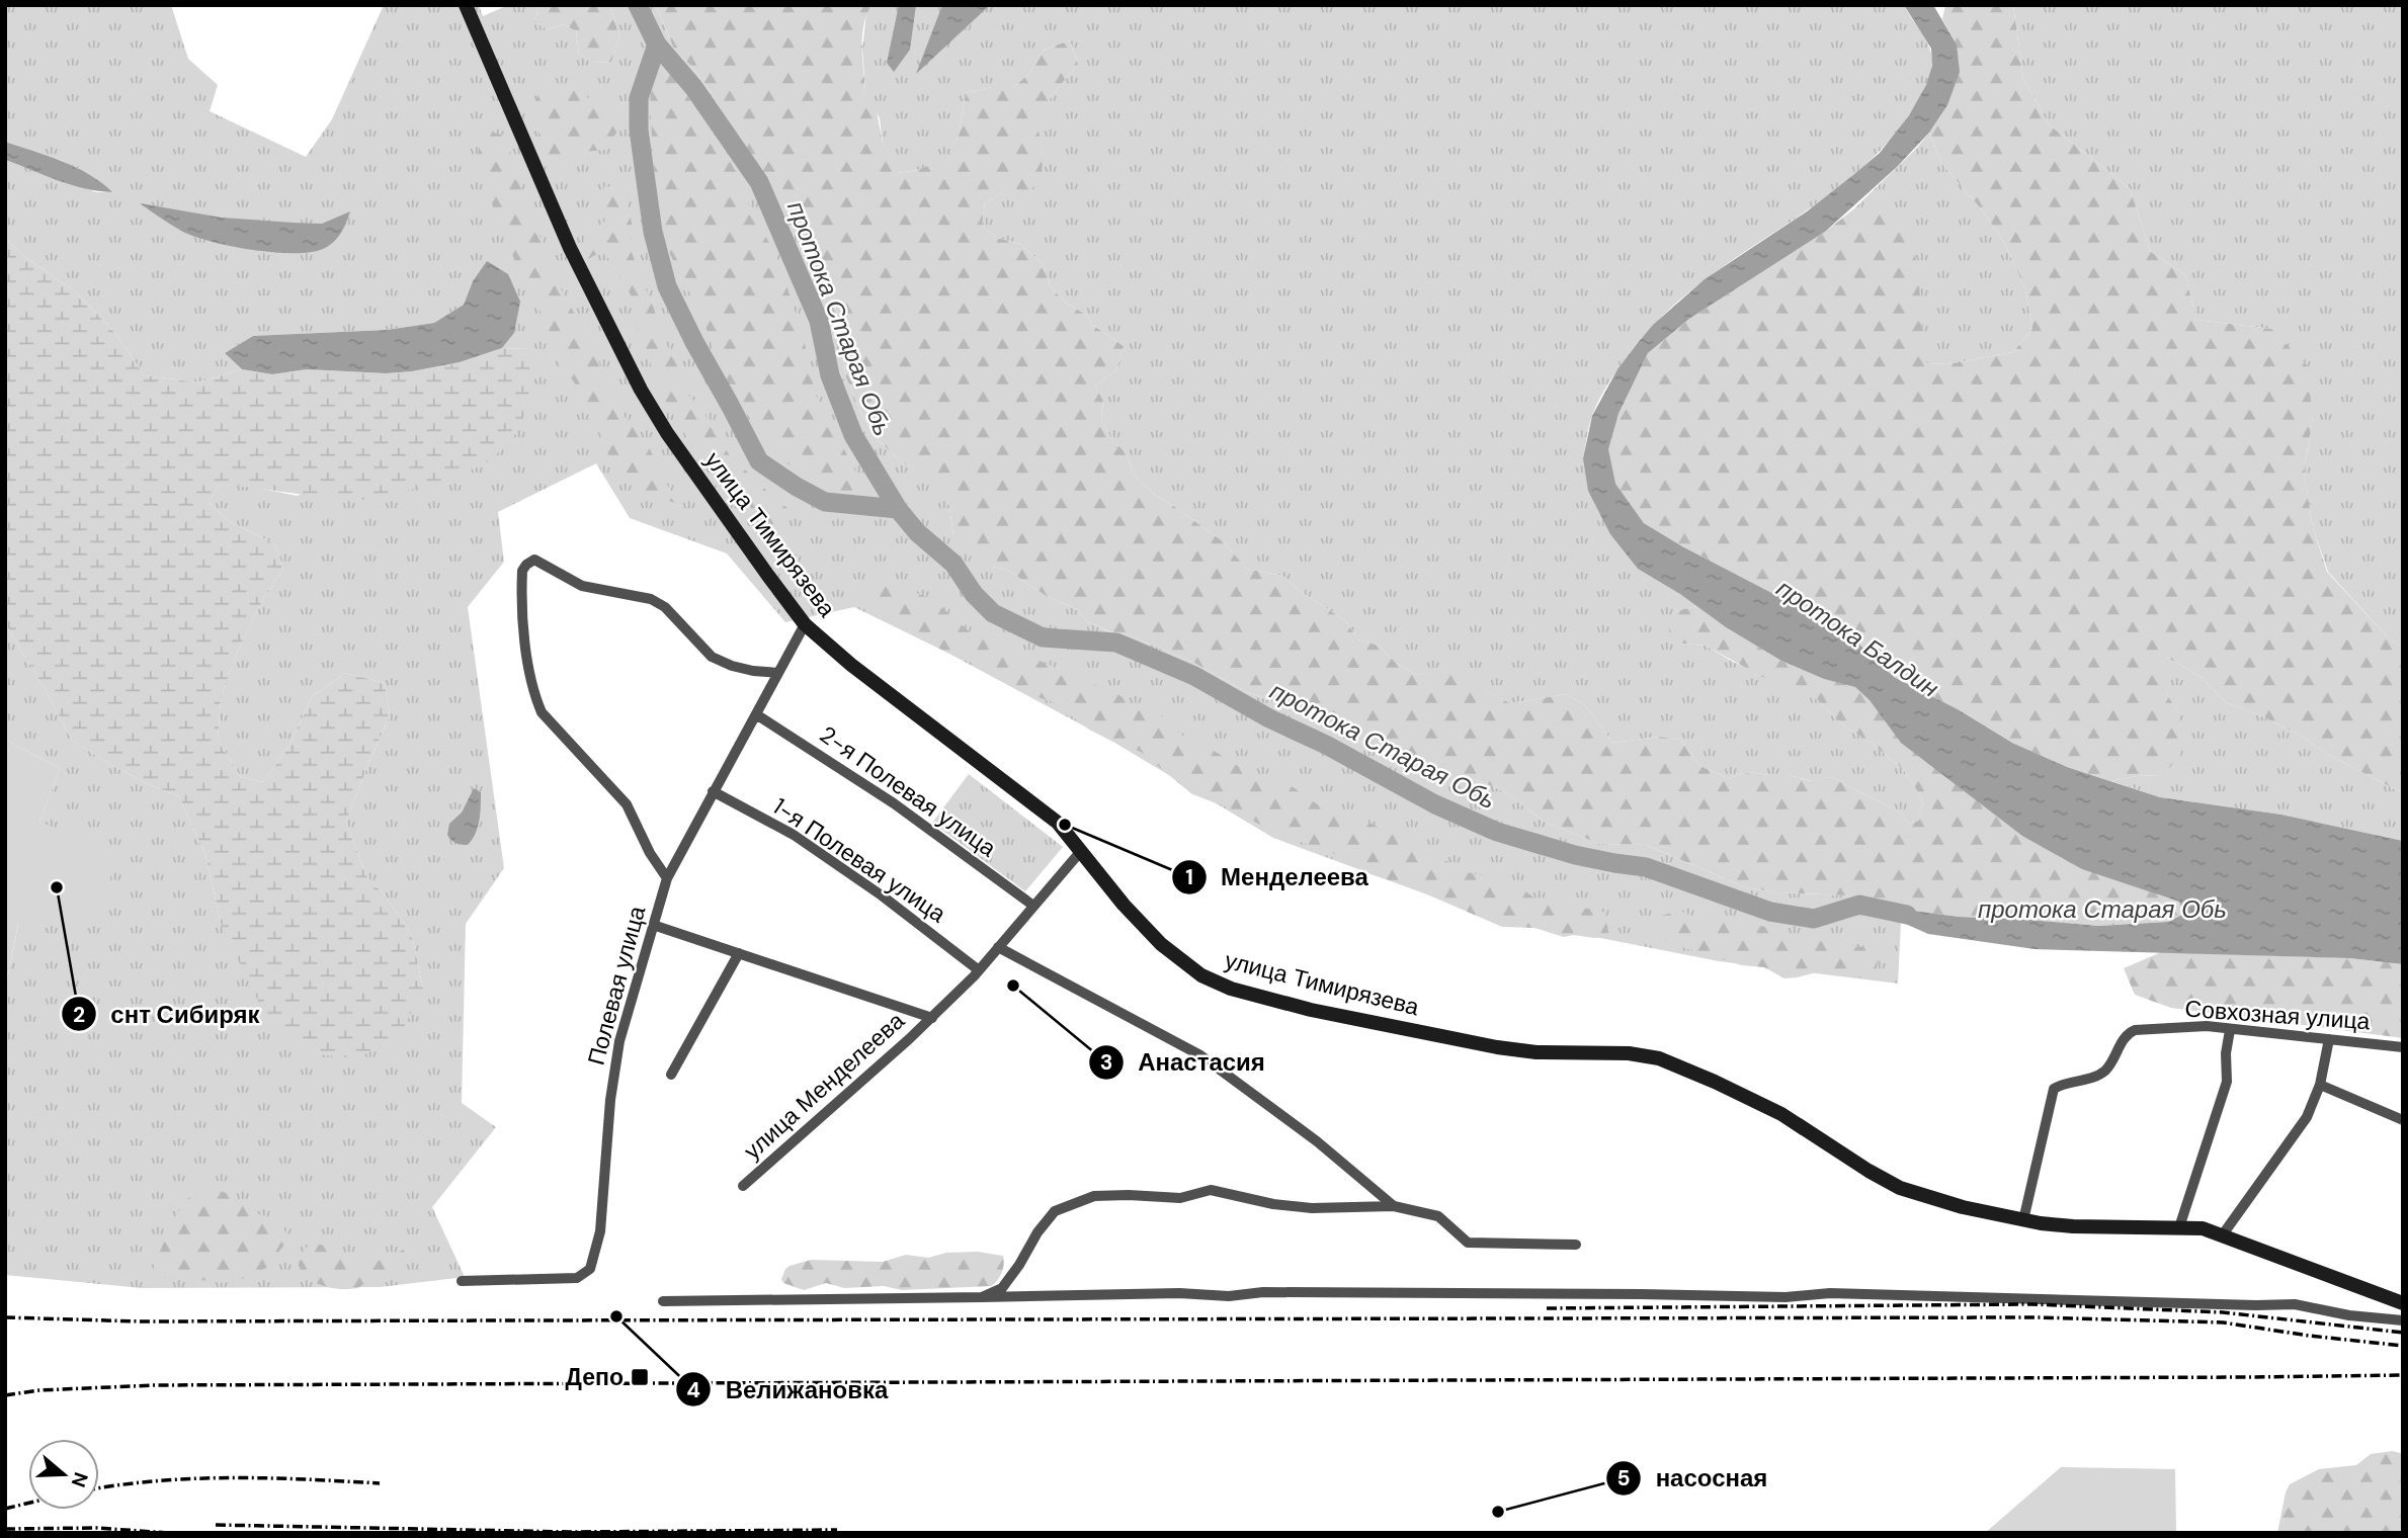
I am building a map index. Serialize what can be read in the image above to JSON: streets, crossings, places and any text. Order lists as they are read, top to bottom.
{
  "streets": {
    "street": [
      "улица Тимирязева",
      "2-я Полевая улица",
      "1-я Полевая улица",
      "Полевая улица",
      "Совхозная улица",
      "улица Менделеева"
    ]
  },
  "crossings": [
    ["улица Тимирязева", "Полевая улица"],
    ["улица Тимирязева", "Совхозная улица"],
    ["улица Тимирязева", "улица Менделеева"],
    ["2-я Полевая улица", "Полевая улица"],
    ["2-я Полевая улица", "улица Менделеева"],
    ["1-я Полевая улица", "Полевая улица"],
    ["1-я Полевая улица", "улица Менделеева"],
    ["Полевая улица", "улица Менделеева"]
  ],
  "water": ["протока Старая Обь", "протока Балдин"],
  "places": {
    "other": [
      "Менделеева",
      "снт Сибиряк",
      "Анастасия",
      "Велижановка",
      "насосная"
    ],
    "transit": ["Депо"]
  },
  "north": "right"
}
